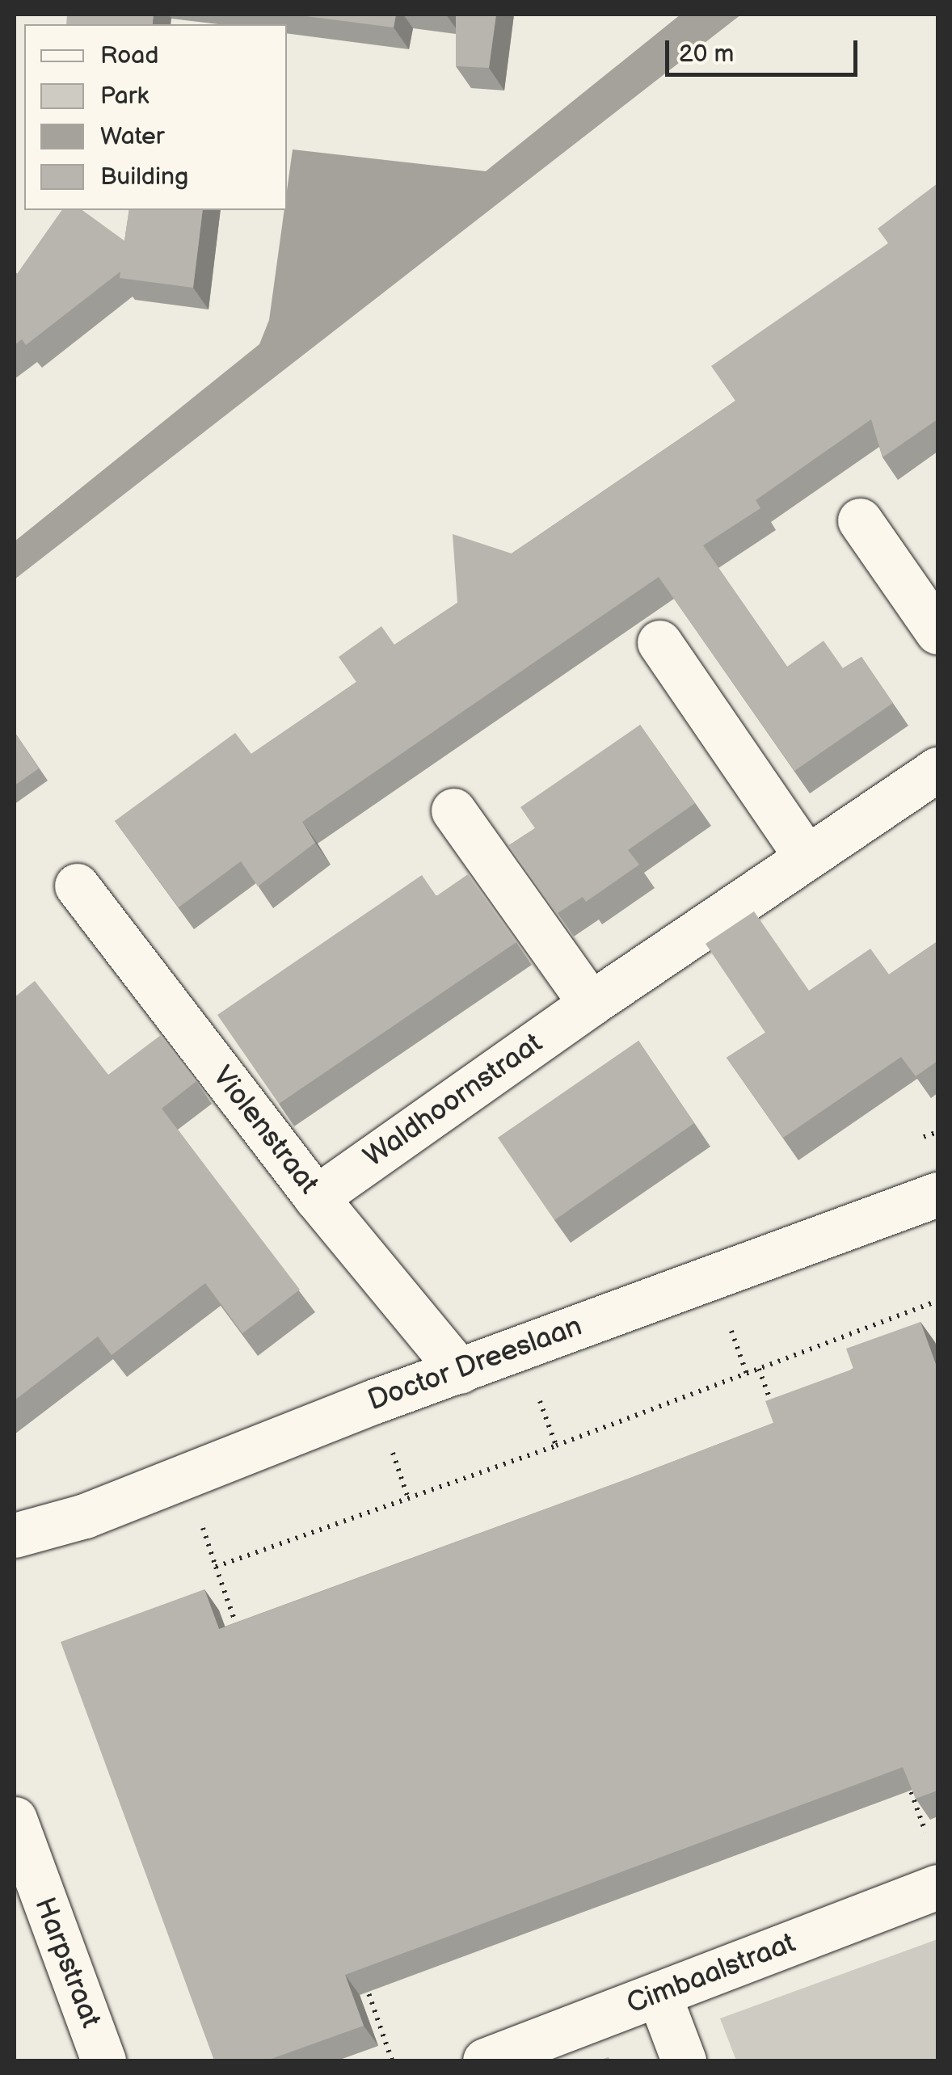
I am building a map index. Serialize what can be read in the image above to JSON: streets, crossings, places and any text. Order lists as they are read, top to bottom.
{
  "streets": {
    "street": [
      "Waldhoornstraat",
      "Violenstraat",
      "Doctor Dreeslaan",
      "Harpstraat",
      "Cimbaalstraat"
    ]
  },
  "crossings": [
    ["Waldhoornstraat", "Violenstraat"],
    ["Violenstraat", "Doctor Dreeslaan"]
  ],
  "legend": [
    "Road",
    "Park",
    "Water",
    "Building"
  ],
  "scale_bar": "20 m"
}
